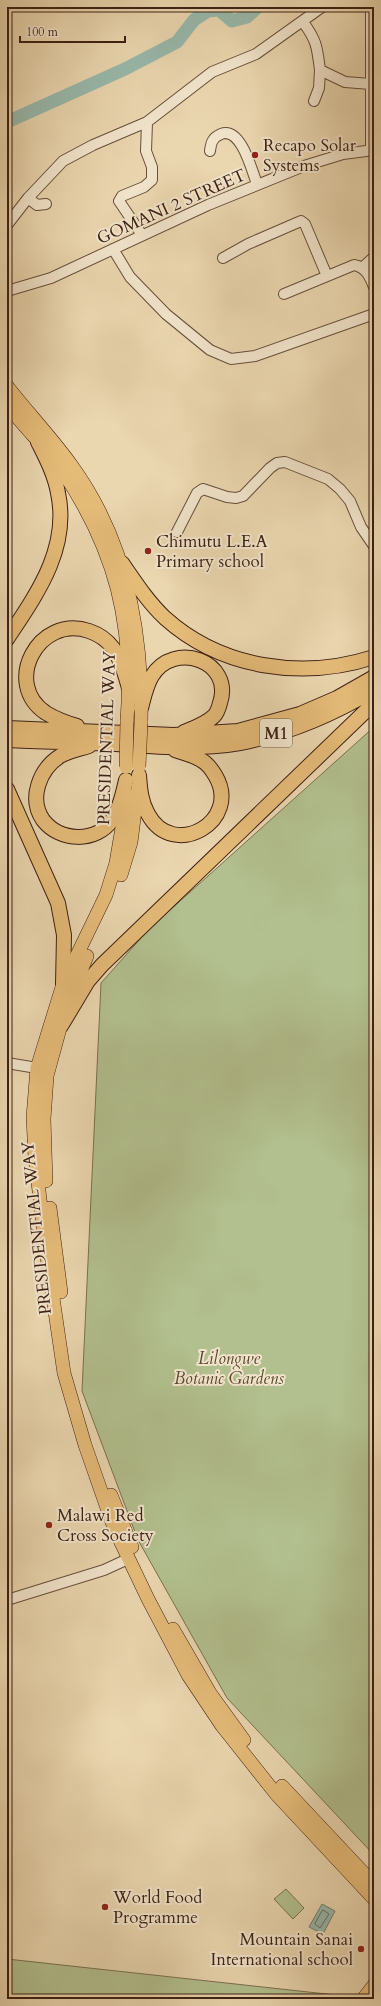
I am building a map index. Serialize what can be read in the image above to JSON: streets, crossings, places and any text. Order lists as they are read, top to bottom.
{
  "streets": {
    "highway": ["M1"],
    "main road": ["PRESIDENTIAL WAY"],
    "street": ["GOMANI 2 STREET"]
  },
  "parks": ["Lilongwe Botanic Gardens"],
  "places": [
    "Recapo Solar Systems",
    "Chimutu L.E.A Primary school",
    "Malawi Red Cross Society",
    "World Food Programme",
    "Mountain Sanai International school"
  ],
  "scale_bar": "100 m"
}
